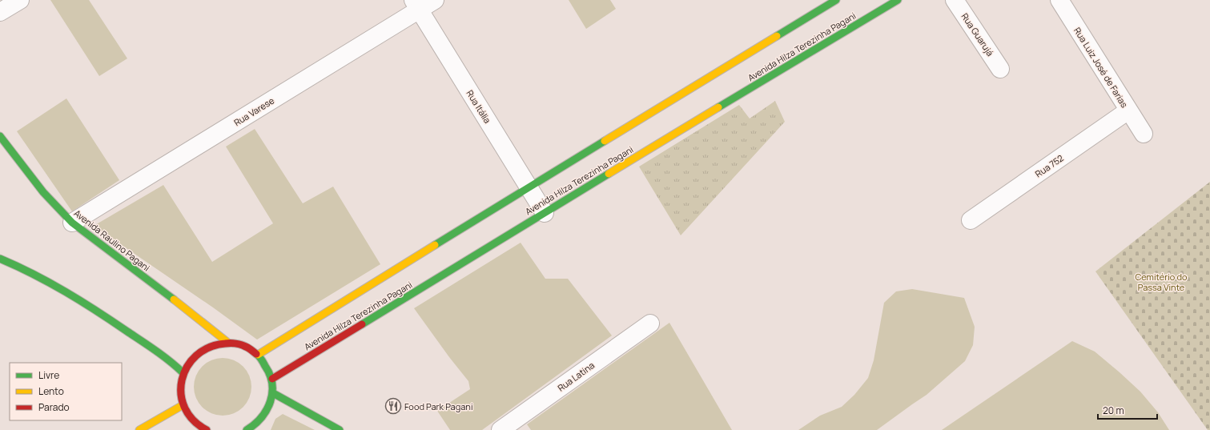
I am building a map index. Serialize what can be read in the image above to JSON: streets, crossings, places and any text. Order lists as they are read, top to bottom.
{
  "streets": {
    "main road": ["Avenida Hilza Terezinha Pagani", "Avenida Raulino Pagani"],
    "street": [
      "Rua Guarujá",
      "Rua Luiz José de Farias",
      "Rua Itália",
      "Rua Varese",
      "Rua 752",
      "Rua Latina"
    ]
  },
  "crossings": [
    ["Avenida Hilza Terezinha Pagani", "Rua Itália"],
    ["Rua Luiz José de Farias", "Rua 752"],
    ["Rua Itália", "Rua Varese"],
    ["Rua Varese", "Avenida Raulino Pagani"]
  ],
  "parks": ["Cemitério do Passa Vinte"],
  "places": {
    "restaurant": ["Food Park Pagani"]
  },
  "legend": ["Livre", "Lento", "Parado"],
  "scale_bar": "20 m"
}
